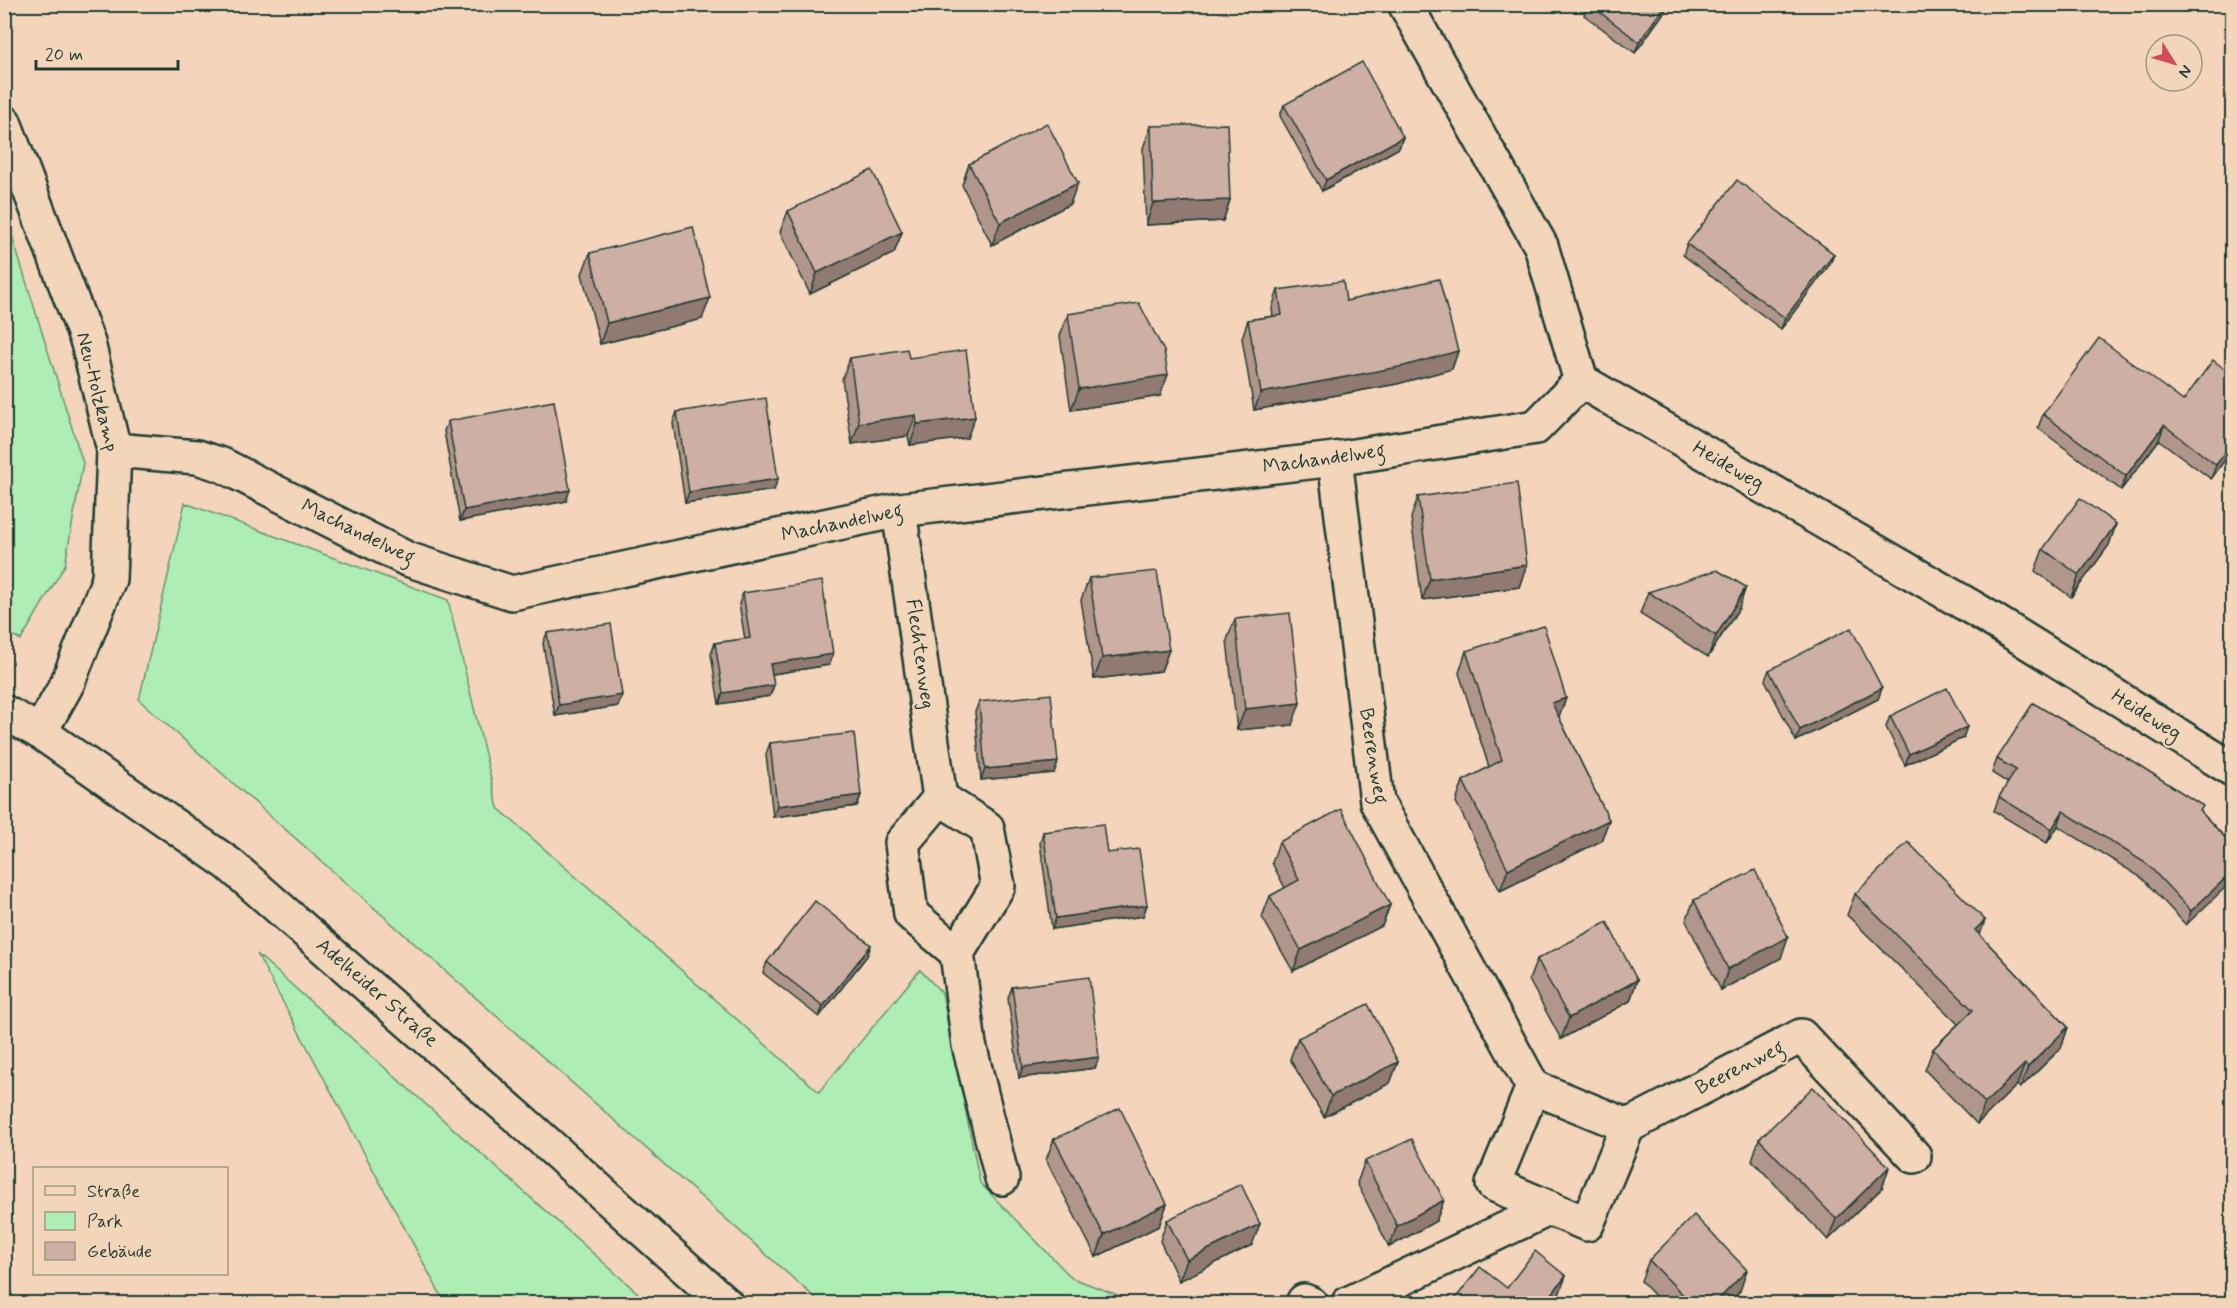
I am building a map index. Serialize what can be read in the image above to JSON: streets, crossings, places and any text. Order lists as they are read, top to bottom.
{
  "streets": {
    "street": [
      "Neu-Holzkamp",
      "Machandelweg",
      "Heideweg",
      "Flechtenweg",
      "Beerenweg",
      "Adelheider Straße"
    ]
  },
  "crossings": [
    ["Neu-Holzkamp", "Machandelweg"],
    ["Neu-Holzkamp", "Adelheider Straße"],
    ["Machandelweg", "Heideweg"],
    ["Machandelweg", "Flechtenweg"],
    ["Machandelweg", "Beerenweg"]
  ],
  "legend": ["Straße", "Park", "Gebäude"],
  "scale_bar": "20 m",
  "north": "bottom right"
}
